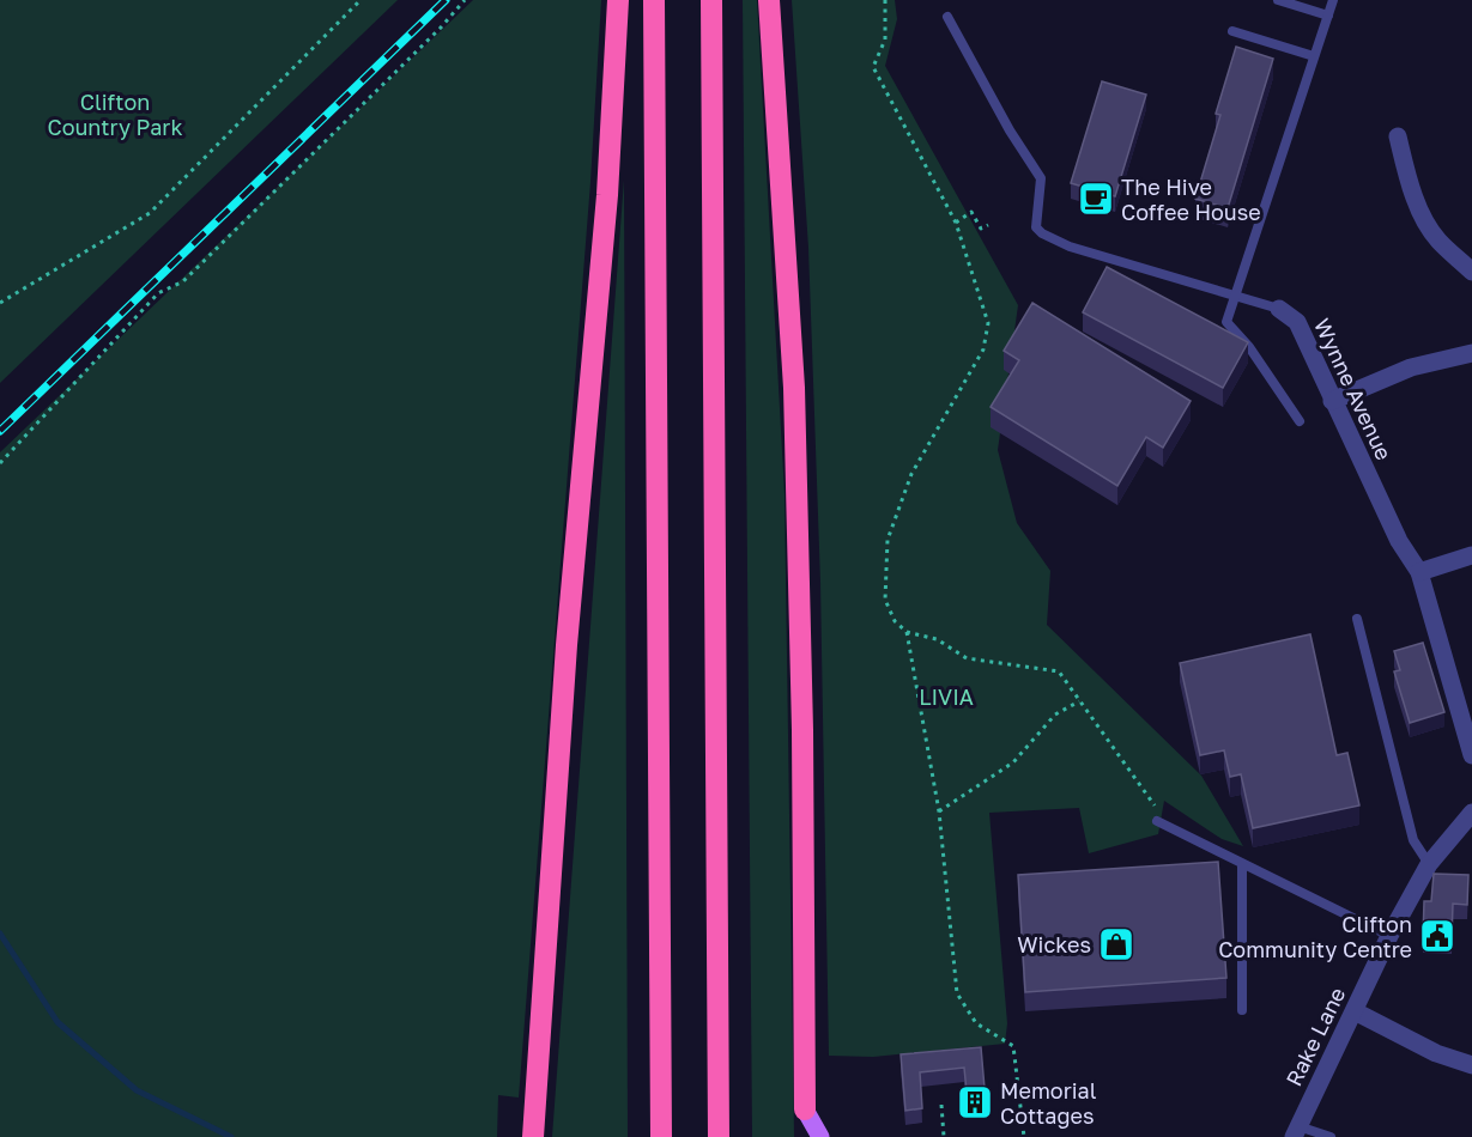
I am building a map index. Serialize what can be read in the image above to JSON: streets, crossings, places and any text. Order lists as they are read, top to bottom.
{
  "streets": {
    "street": ["Wynne Avenue", "Rake Lane"]
  },
  "parks": ["Clifton Country Park", "LIVIA"],
  "places": {
    "cafe": ["The Hive Coffee House"],
    "public building": ["Clifton Community Centre"],
    "shop": ["Wickes"],
    "building": ["Memorial Cottages"]
  }
}
